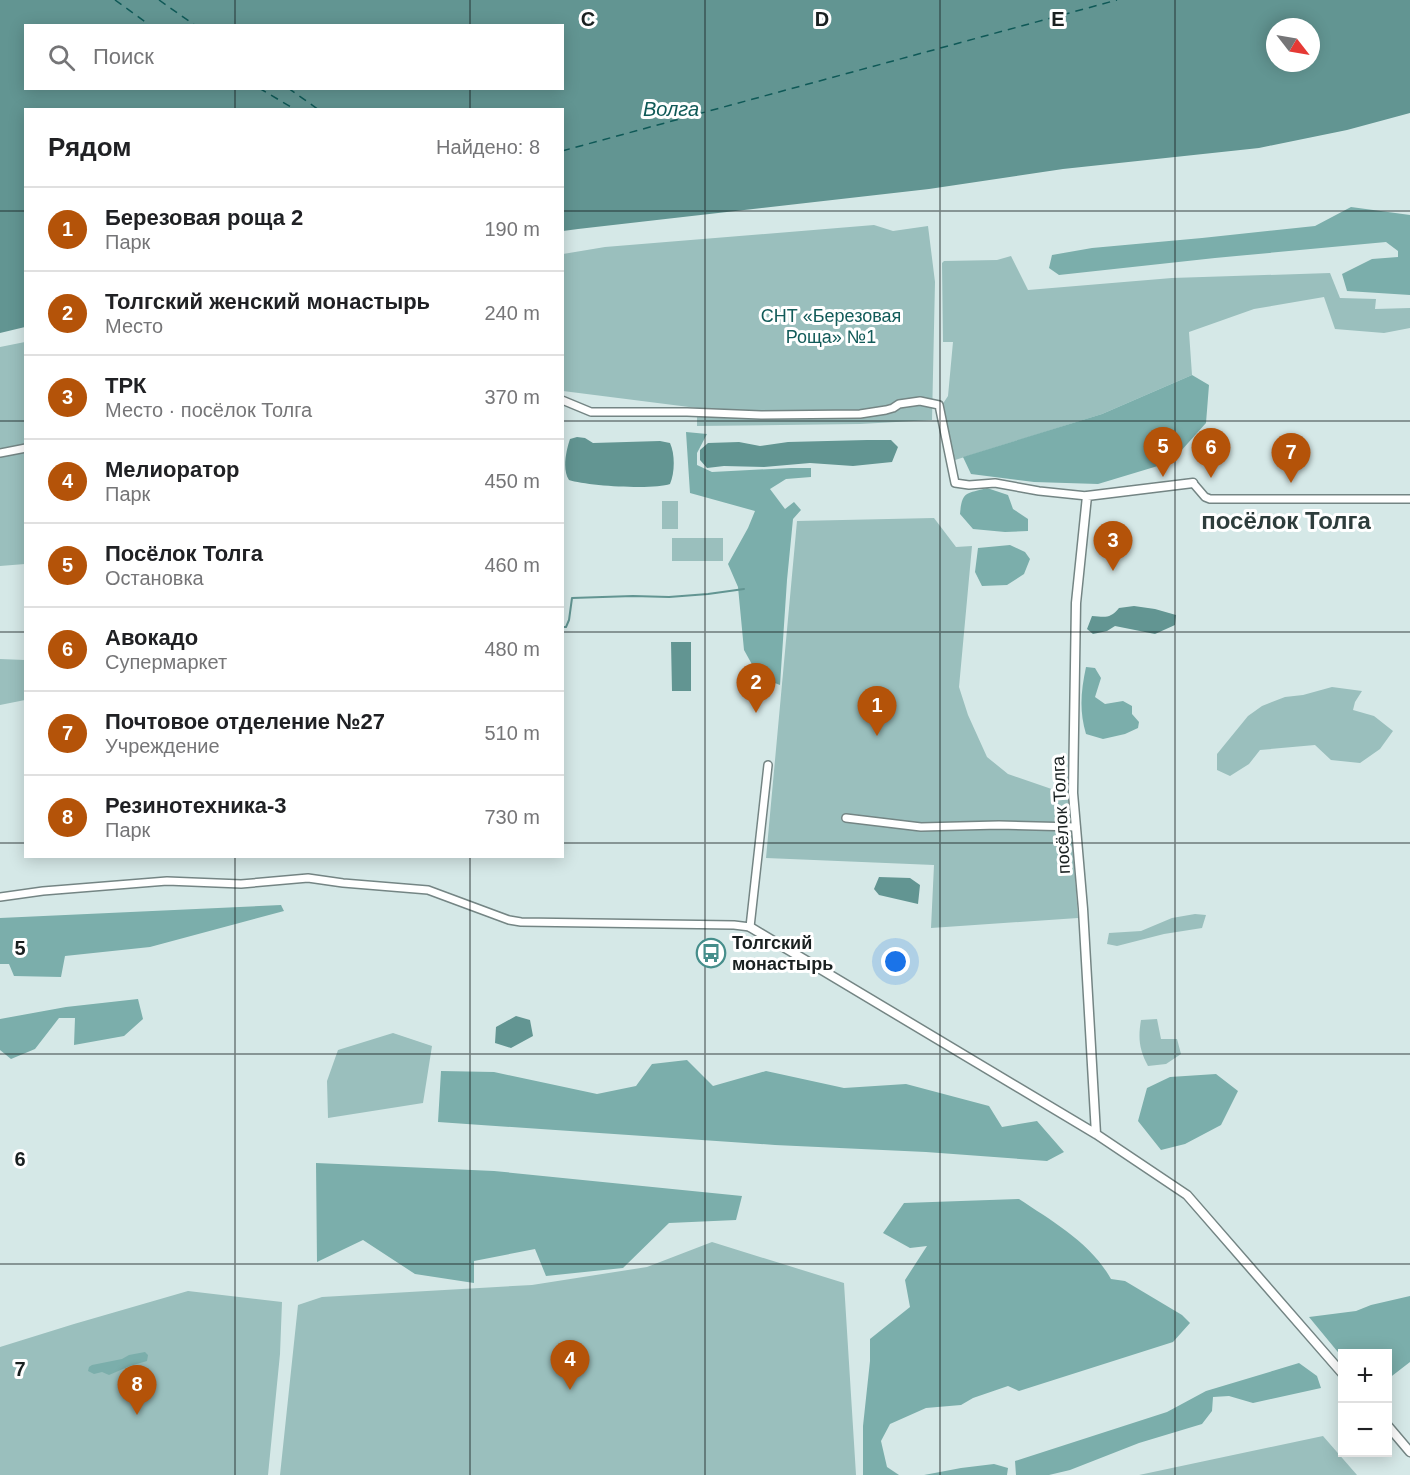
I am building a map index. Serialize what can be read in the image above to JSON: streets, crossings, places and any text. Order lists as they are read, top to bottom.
{
  "streets": {
    "street": ["посёлок Толга"]
  },
  "districts": ["посёлок Толга"],
  "water": ["Волга"],
  "parks": ["СНТ «Березовая Роща» №1"],
  "places": {
    "bus stop": ["Толгский монастырь"]
  },
  "north": "bottom right",
  "page": {
    "search": "Поиск",
    "heading": ["Рядом", "Найдено: 8"],
    "list": [
      {
        "mark": "1",
        "name": "Березовая роща 2",
        "note": "Парк",
        "value": "190 m"
      },
      {
        "mark": "2",
        "name": "Толгский женский монастырь",
        "note": "Место",
        "value": "240 m"
      },
      {
        "mark": "3",
        "name": "ТРК",
        "note": "Место · посёлок Толга",
        "value": "370 m"
      },
      {
        "mark": "4",
        "name": "Мелиоратор",
        "note": "Парк",
        "value": "450 m"
      },
      {
        "mark": "5",
        "name": "Посёлок Толга",
        "note": "Остановка",
        "value": "460 m"
      },
      {
        "mark": "6",
        "name": "Авокадо",
        "note": "Супермаркет",
        "value": "480 m"
      },
      {
        "mark": "7",
        "name": "Почтовое отделение №27",
        "note": "Учреждение",
        "value": "510 m"
      },
      {
        "mark": "8",
        "name": "Резинотехника-3",
        "note": "Парк",
        "value": "730 m"
      }
    ],
    "pins": [
      "5",
      "6",
      "7",
      "3",
      "2",
      "1",
      "4",
      "8"
    ],
    "map_buttons": ["+", "−"]
  },
  "grid": {
    "columns": ["C", "D", "E"],
    "rows": ["5", "6", "7"]
  }
}
